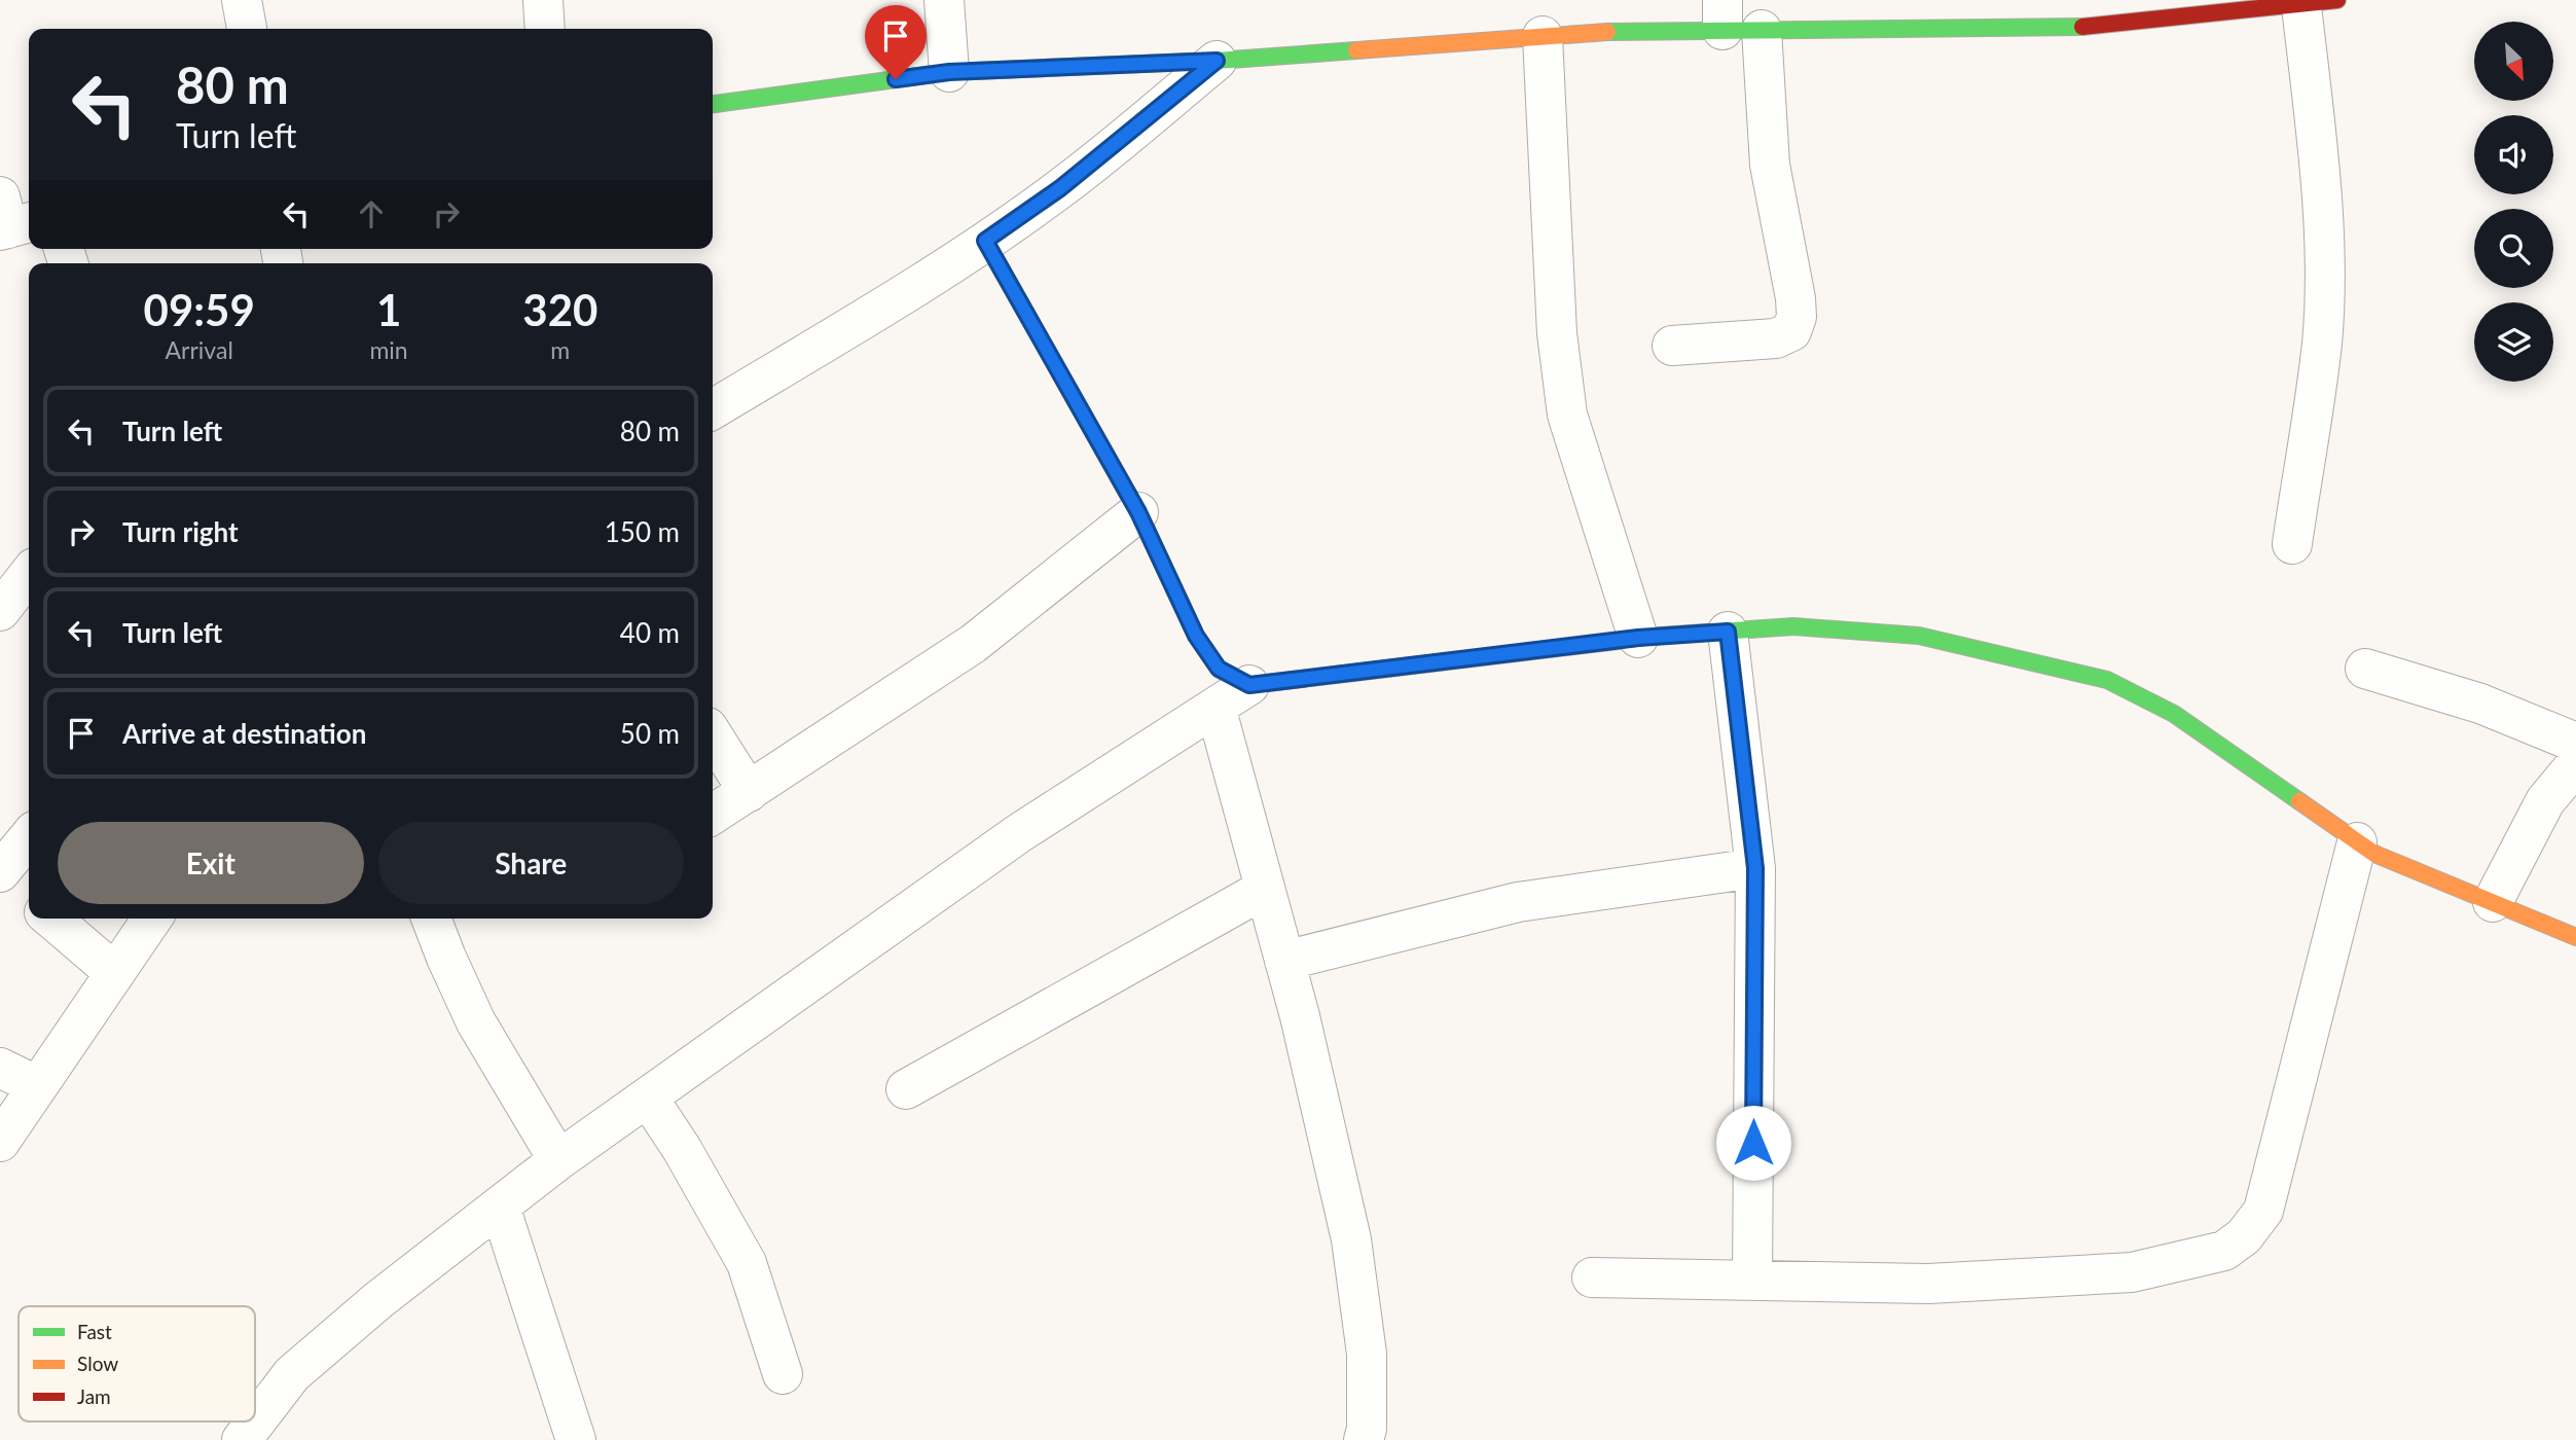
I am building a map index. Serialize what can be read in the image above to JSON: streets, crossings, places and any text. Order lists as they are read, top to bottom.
{
  "legend": ["Fast", "Slow", "Jam"],
  "north": "bottom right",
  "page": {
    "turn": ["80 m", "Turn left"],
    "eta": [
      "09:59",
      "Arrival",
      "1",
      "min",
      "320",
      "m"
    ],
    "list": [
      {
        "name": "Turn left",
        "value": "80 m"
      },
      {
        "name": "Turn right",
        "value": "150 m"
      },
      {
        "name": "Turn left",
        "value": "40 m"
      },
      {
        "name": "Arrive at destination",
        "value": "50 m"
      }
    ],
    "buttons": ["Exit", "Share"]
  }
}
